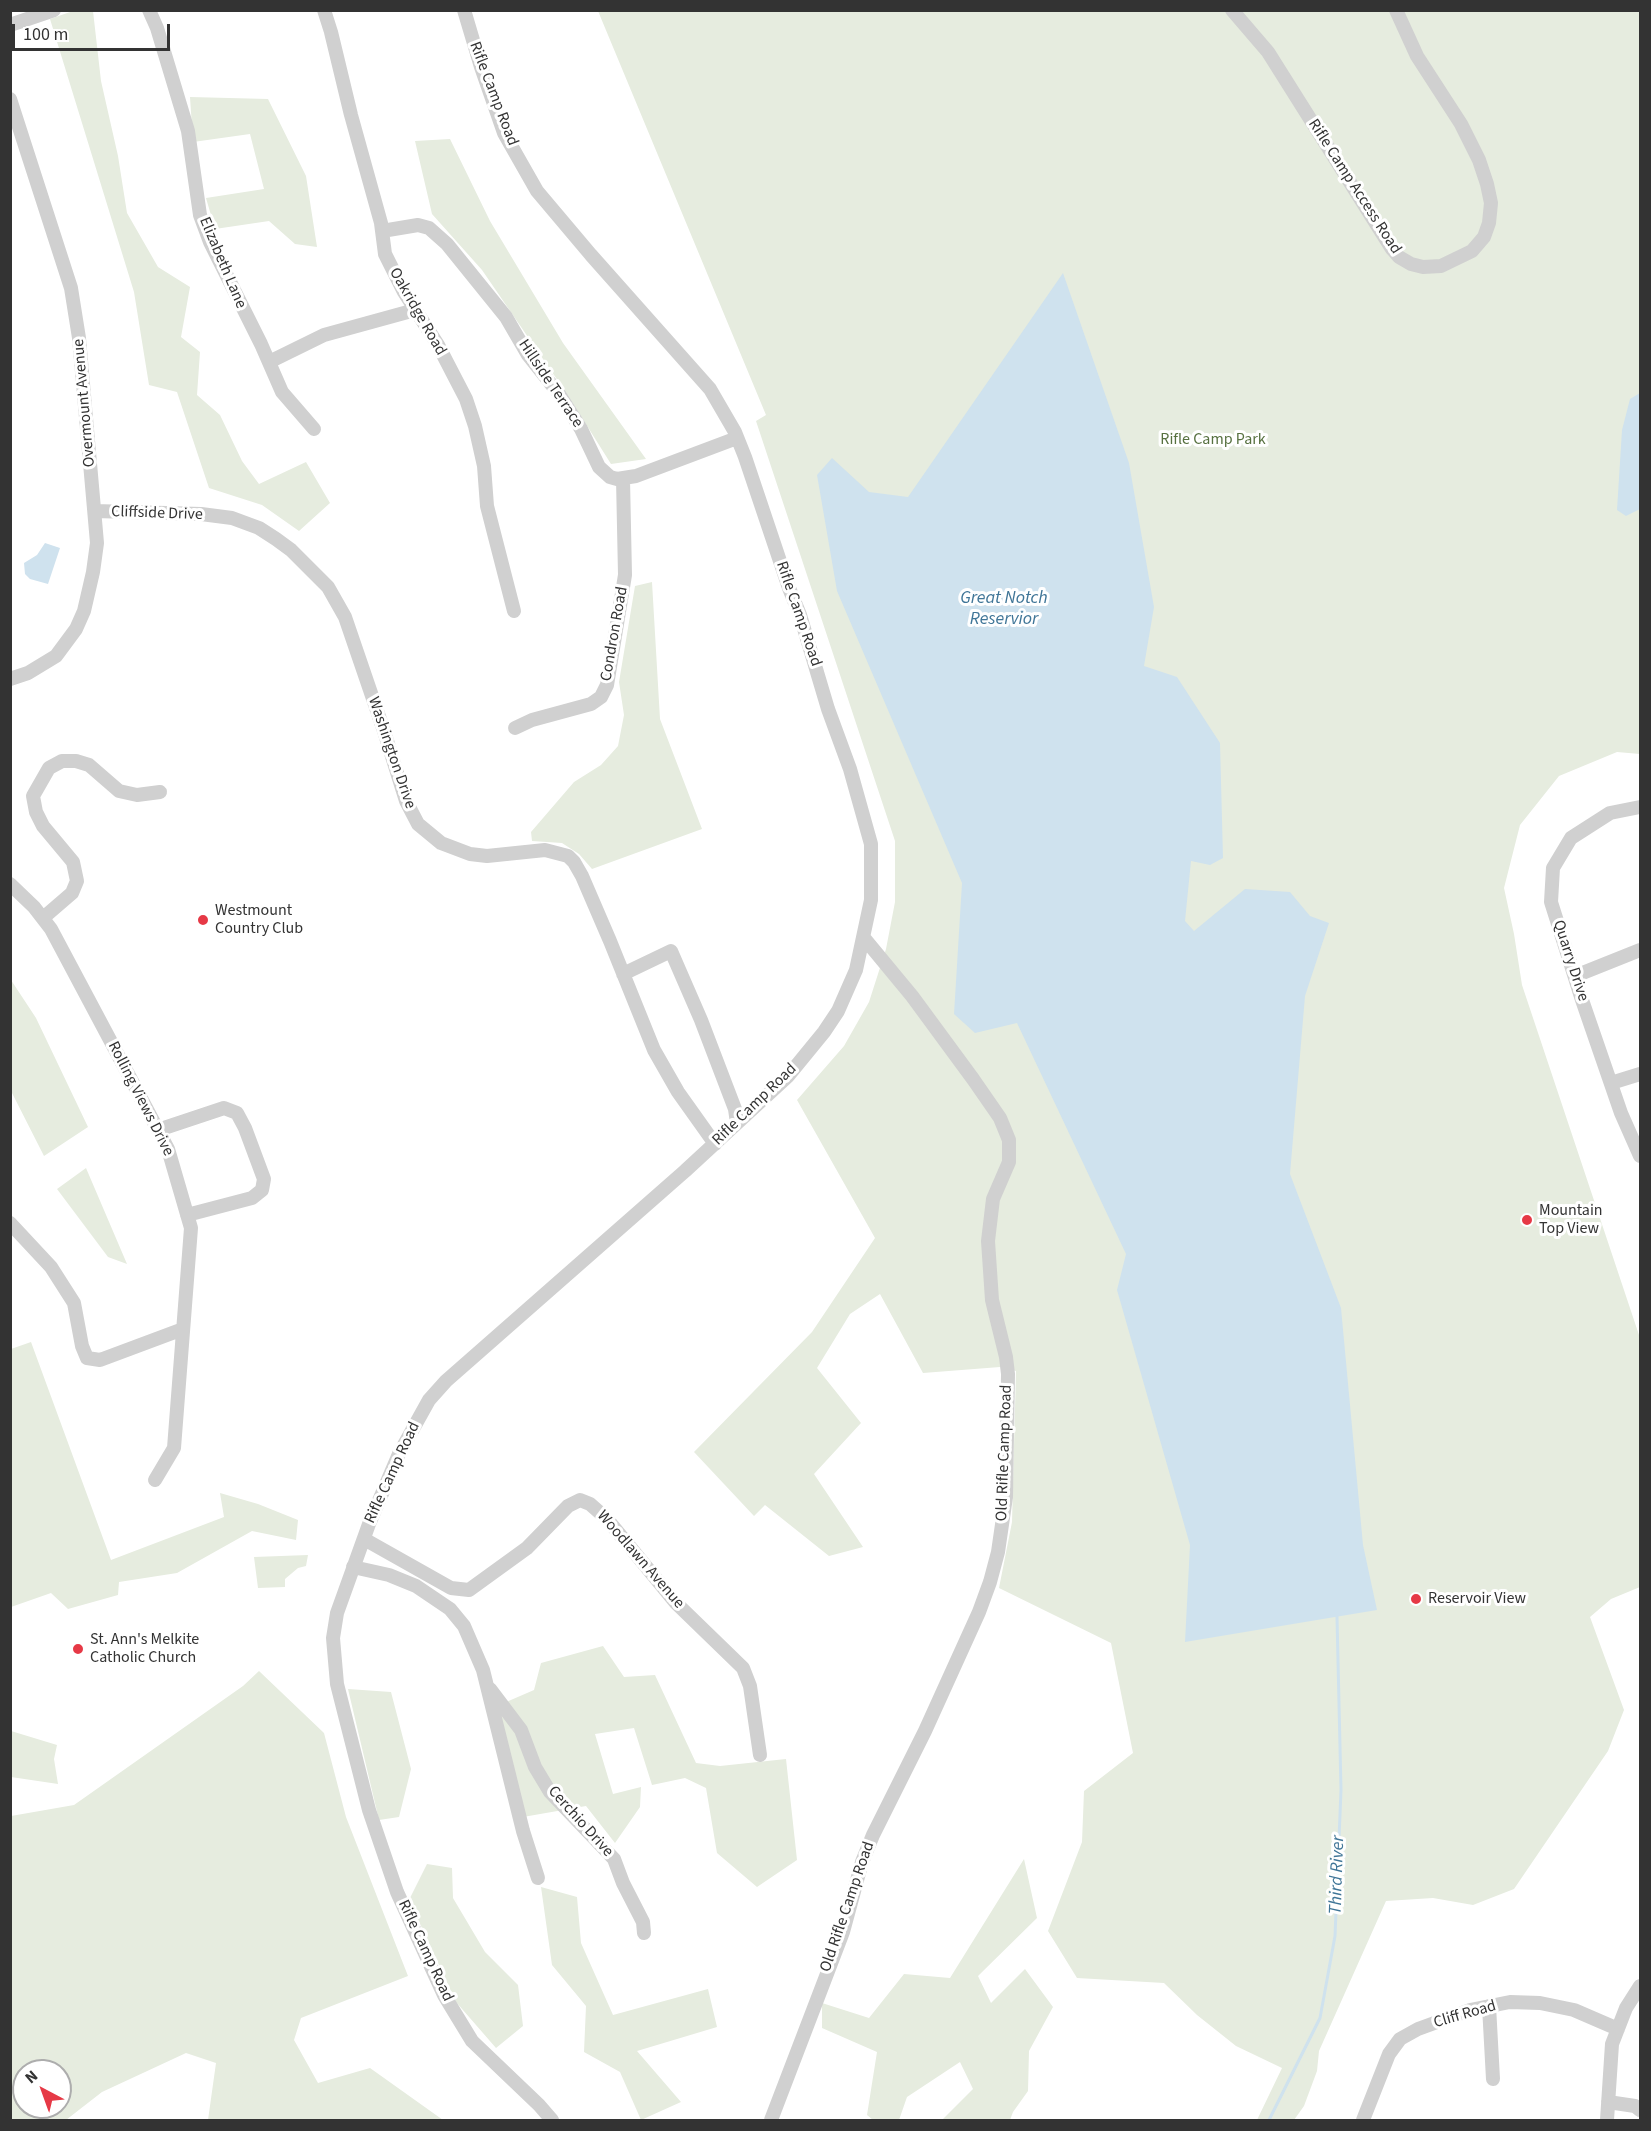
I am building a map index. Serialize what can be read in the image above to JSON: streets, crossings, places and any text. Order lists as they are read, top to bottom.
{
  "streets": {
    "street": [
      "Rifle Camp Road",
      "Rifle Camp Access Road",
      "Elizabeth Lane",
      "Oakridge Road",
      "Hillside Terrace",
      "Overmount Avenue",
      "Cliffside Drive",
      "Condron Road",
      "Washington Drive",
      "Quarry Drive",
      "Rolling Views Drive",
      "Old Rifle Camp Road",
      "Woodlawn Avenue",
      "Cerchio Drive",
      "Cliff Road"
    ]
  },
  "crossings": [
    ["Rifle Camp Road", "Washington Drive"],
    ["Rifle Camp Road", "Old Rifle Camp Road"],
    ["Rifle Camp Road", "Woodlawn Avenue"],
    ["Rifle Camp Road", "Cerchio Drive"],
    ["Oakridge Road", "Hillside Terrace"],
    ["Hillside Terrace", "Condron Road"],
    ["Overmount Avenue", "Cliffside Drive"],
    ["Cliffside Drive", "Washington Drive"]
  ],
  "water": ["Great Notch Reservior", "Third River"],
  "parks": ["Rifle Camp Park"],
  "places": [
    "Westmount Country Club",
    "Mountain Top View",
    "Reservoir View",
    "St. Ann's Melkite Catholic Church"
  ],
  "scale_bar": "100 m",
  "north": "top left"
}
